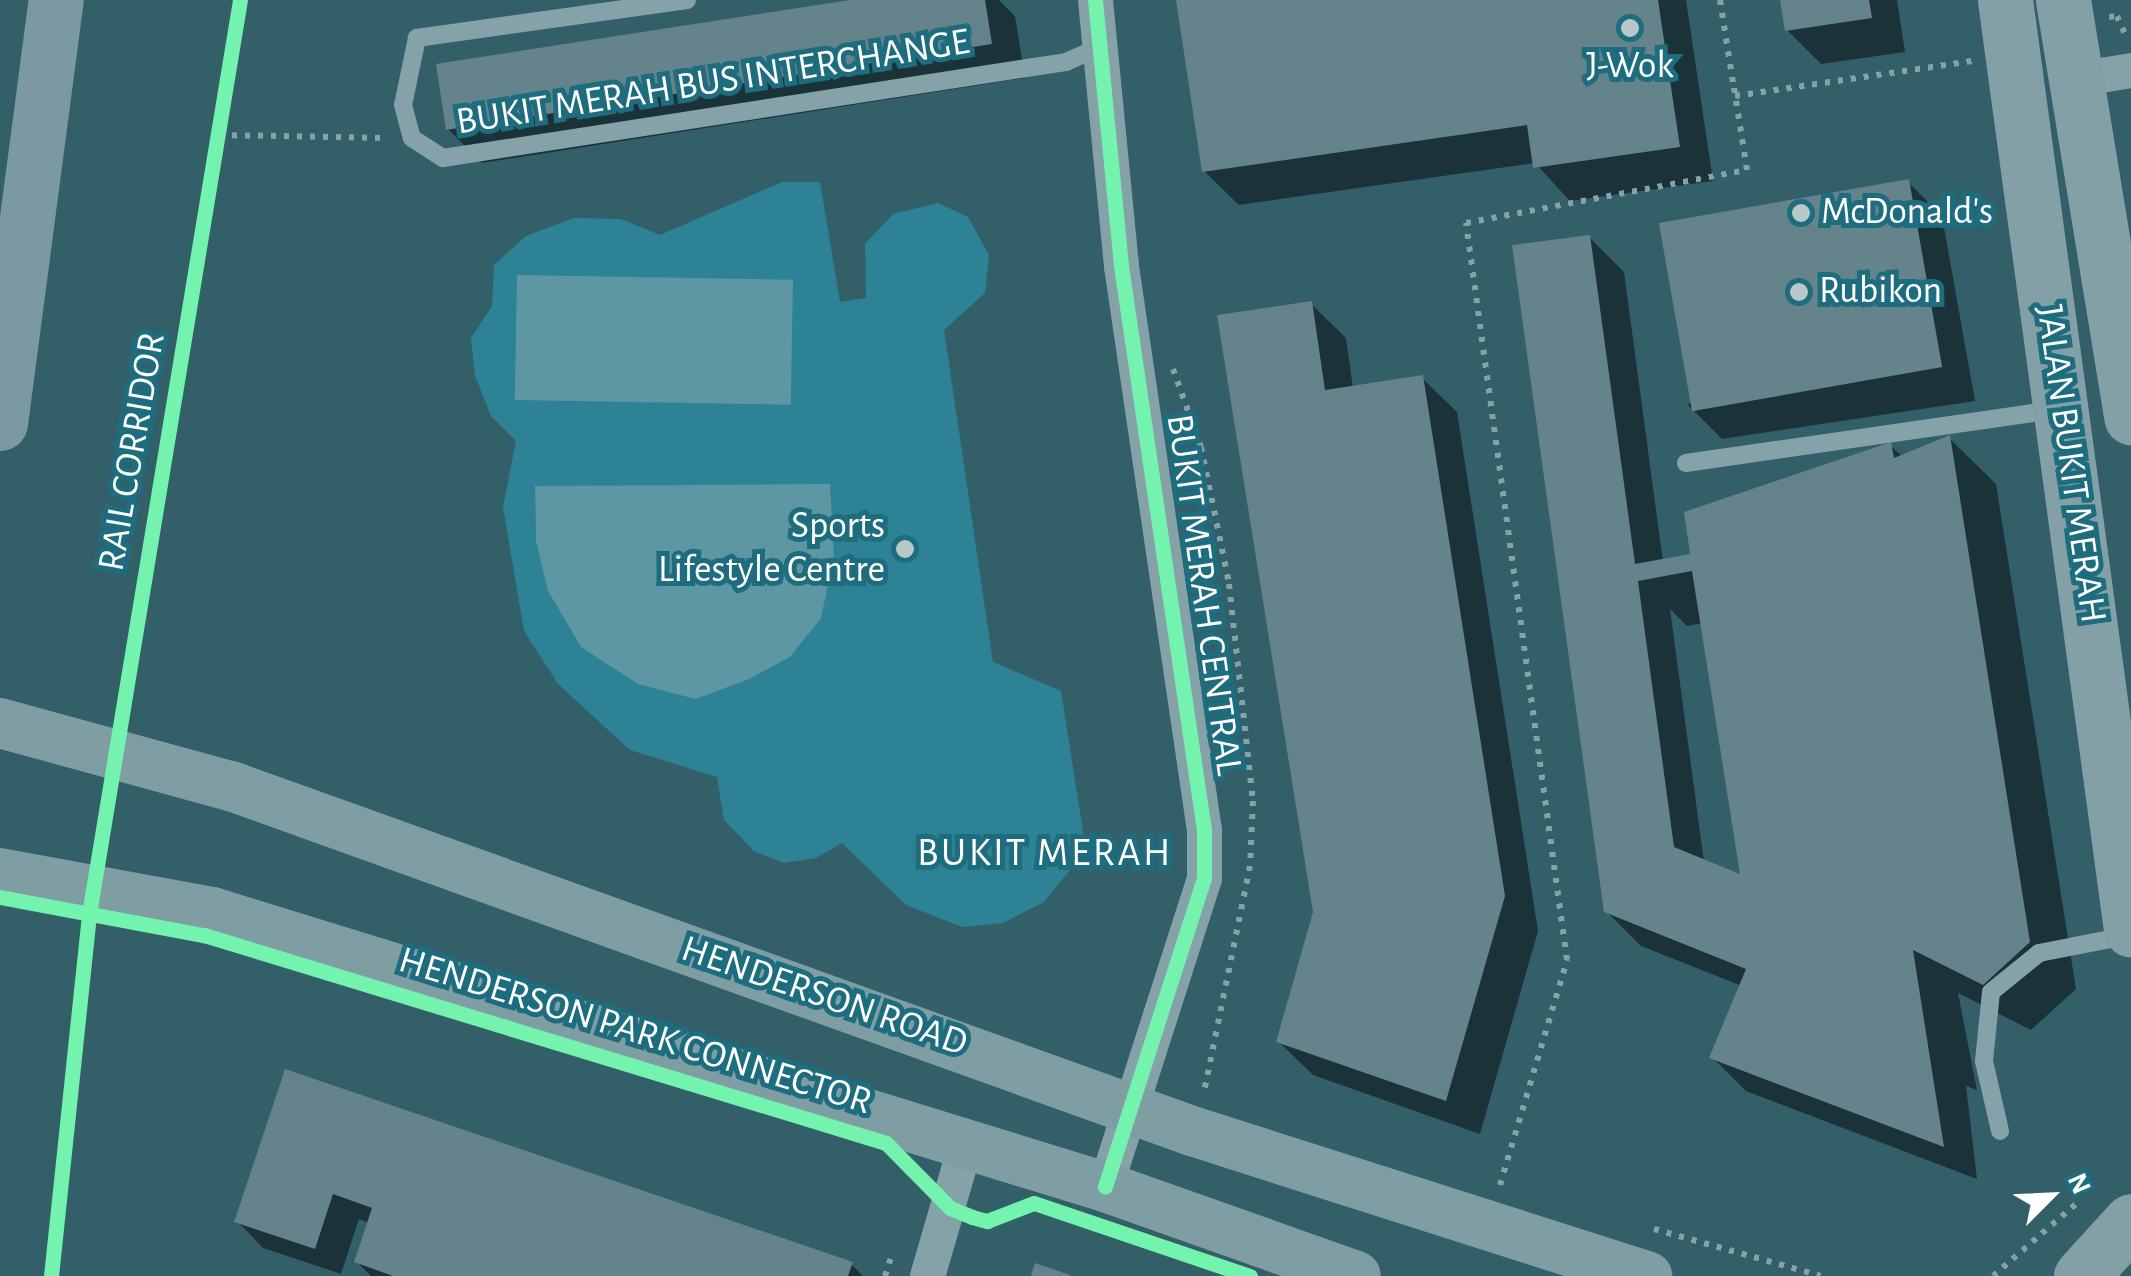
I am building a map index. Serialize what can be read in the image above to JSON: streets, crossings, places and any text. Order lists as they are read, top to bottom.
{
  "streets": {
    "main road": ["JALAN BUKIT MERAH", "HENDERSON ROAD"],
    "street": ["BUKIT MERAH CENTRAL"],
    "lane": ["BUKIT MERAH BUS INTERCHANGE"],
    "cycle path": ["RAIL CORRIDOR", "HENDERSON PARK CONNECTOR"]
  },
  "crossings": [
    ["BUKIT MERAH BUS INTERCHANGE", "BUKIT MERAH CENTRAL"],
    ["BUKIT MERAH CENTRAL", "HENDERSON ROAD"]
  ],
  "districts": ["BUKIT MERAH"],
  "places": [
    "J-Wok",
    "McDonald's",
    "Rubikon",
    "Sports Lifestyle Centre"
  ],
  "north": "top right"
}
